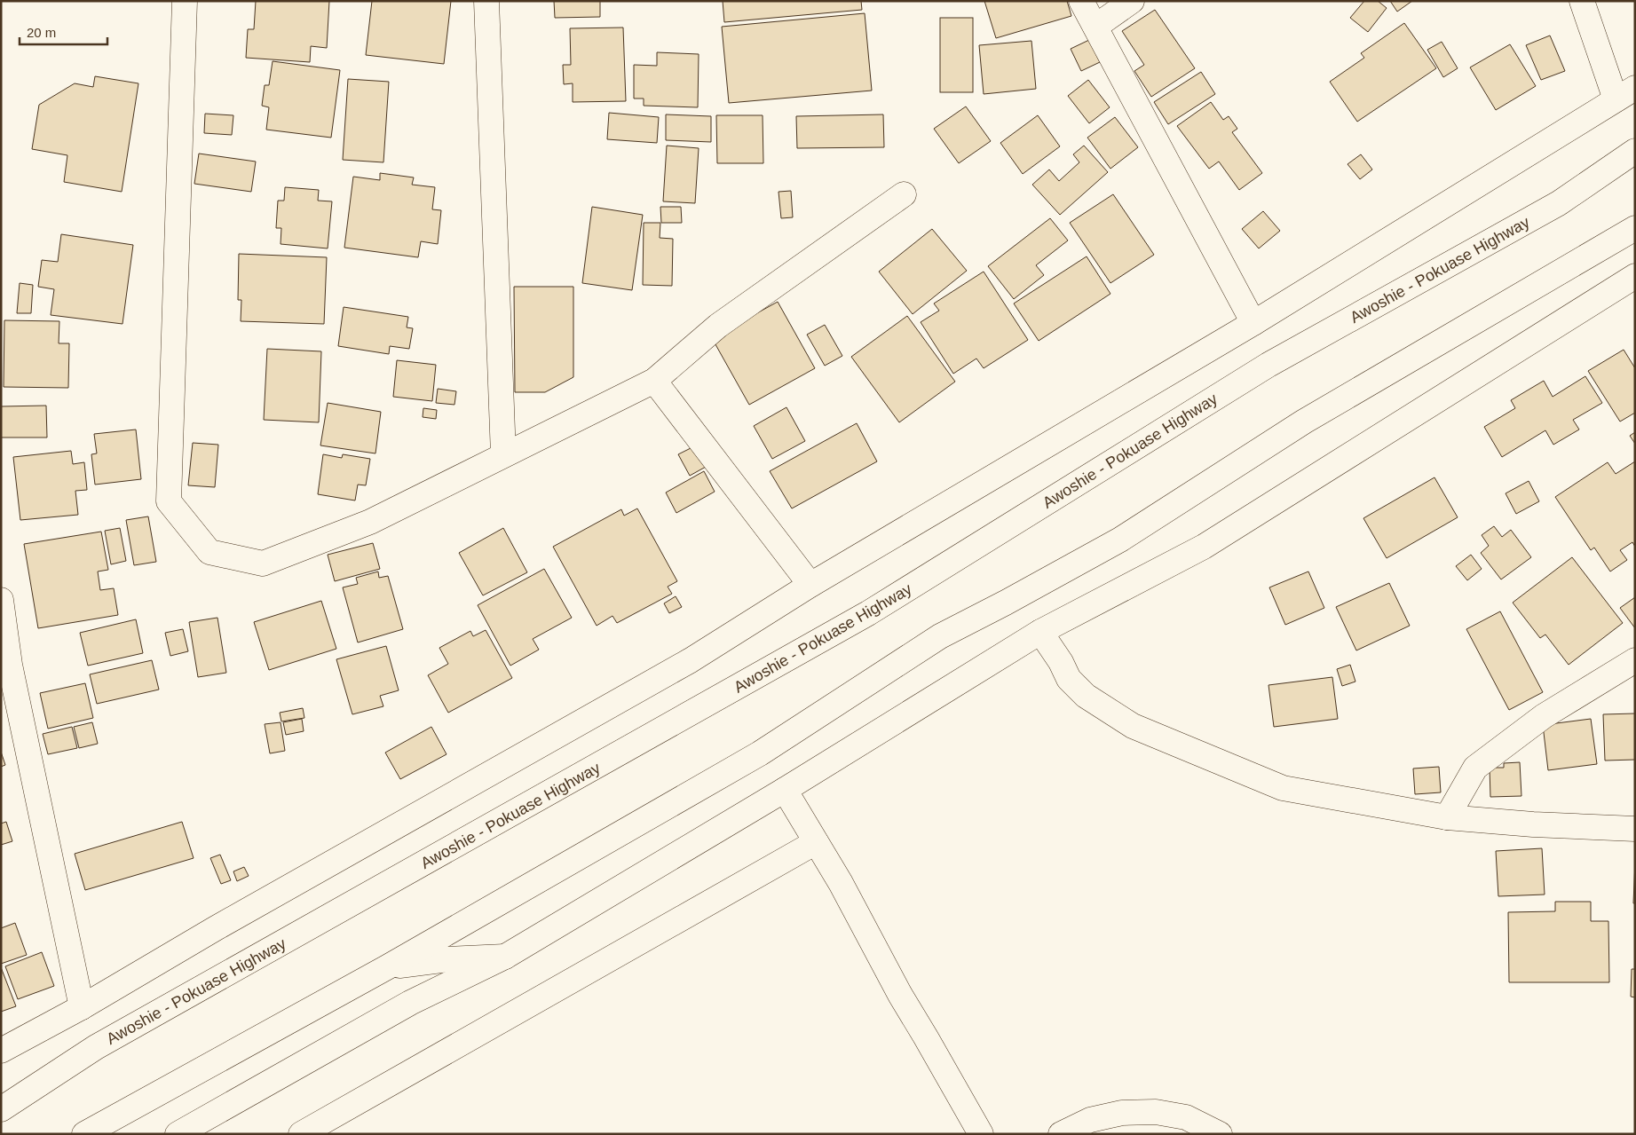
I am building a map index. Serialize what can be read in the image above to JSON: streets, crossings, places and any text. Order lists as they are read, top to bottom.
{
  "streets": {
    "street": ["Awoshie - Pokuase Highway"]
  },
  "scale_bar": "20 m"
}
